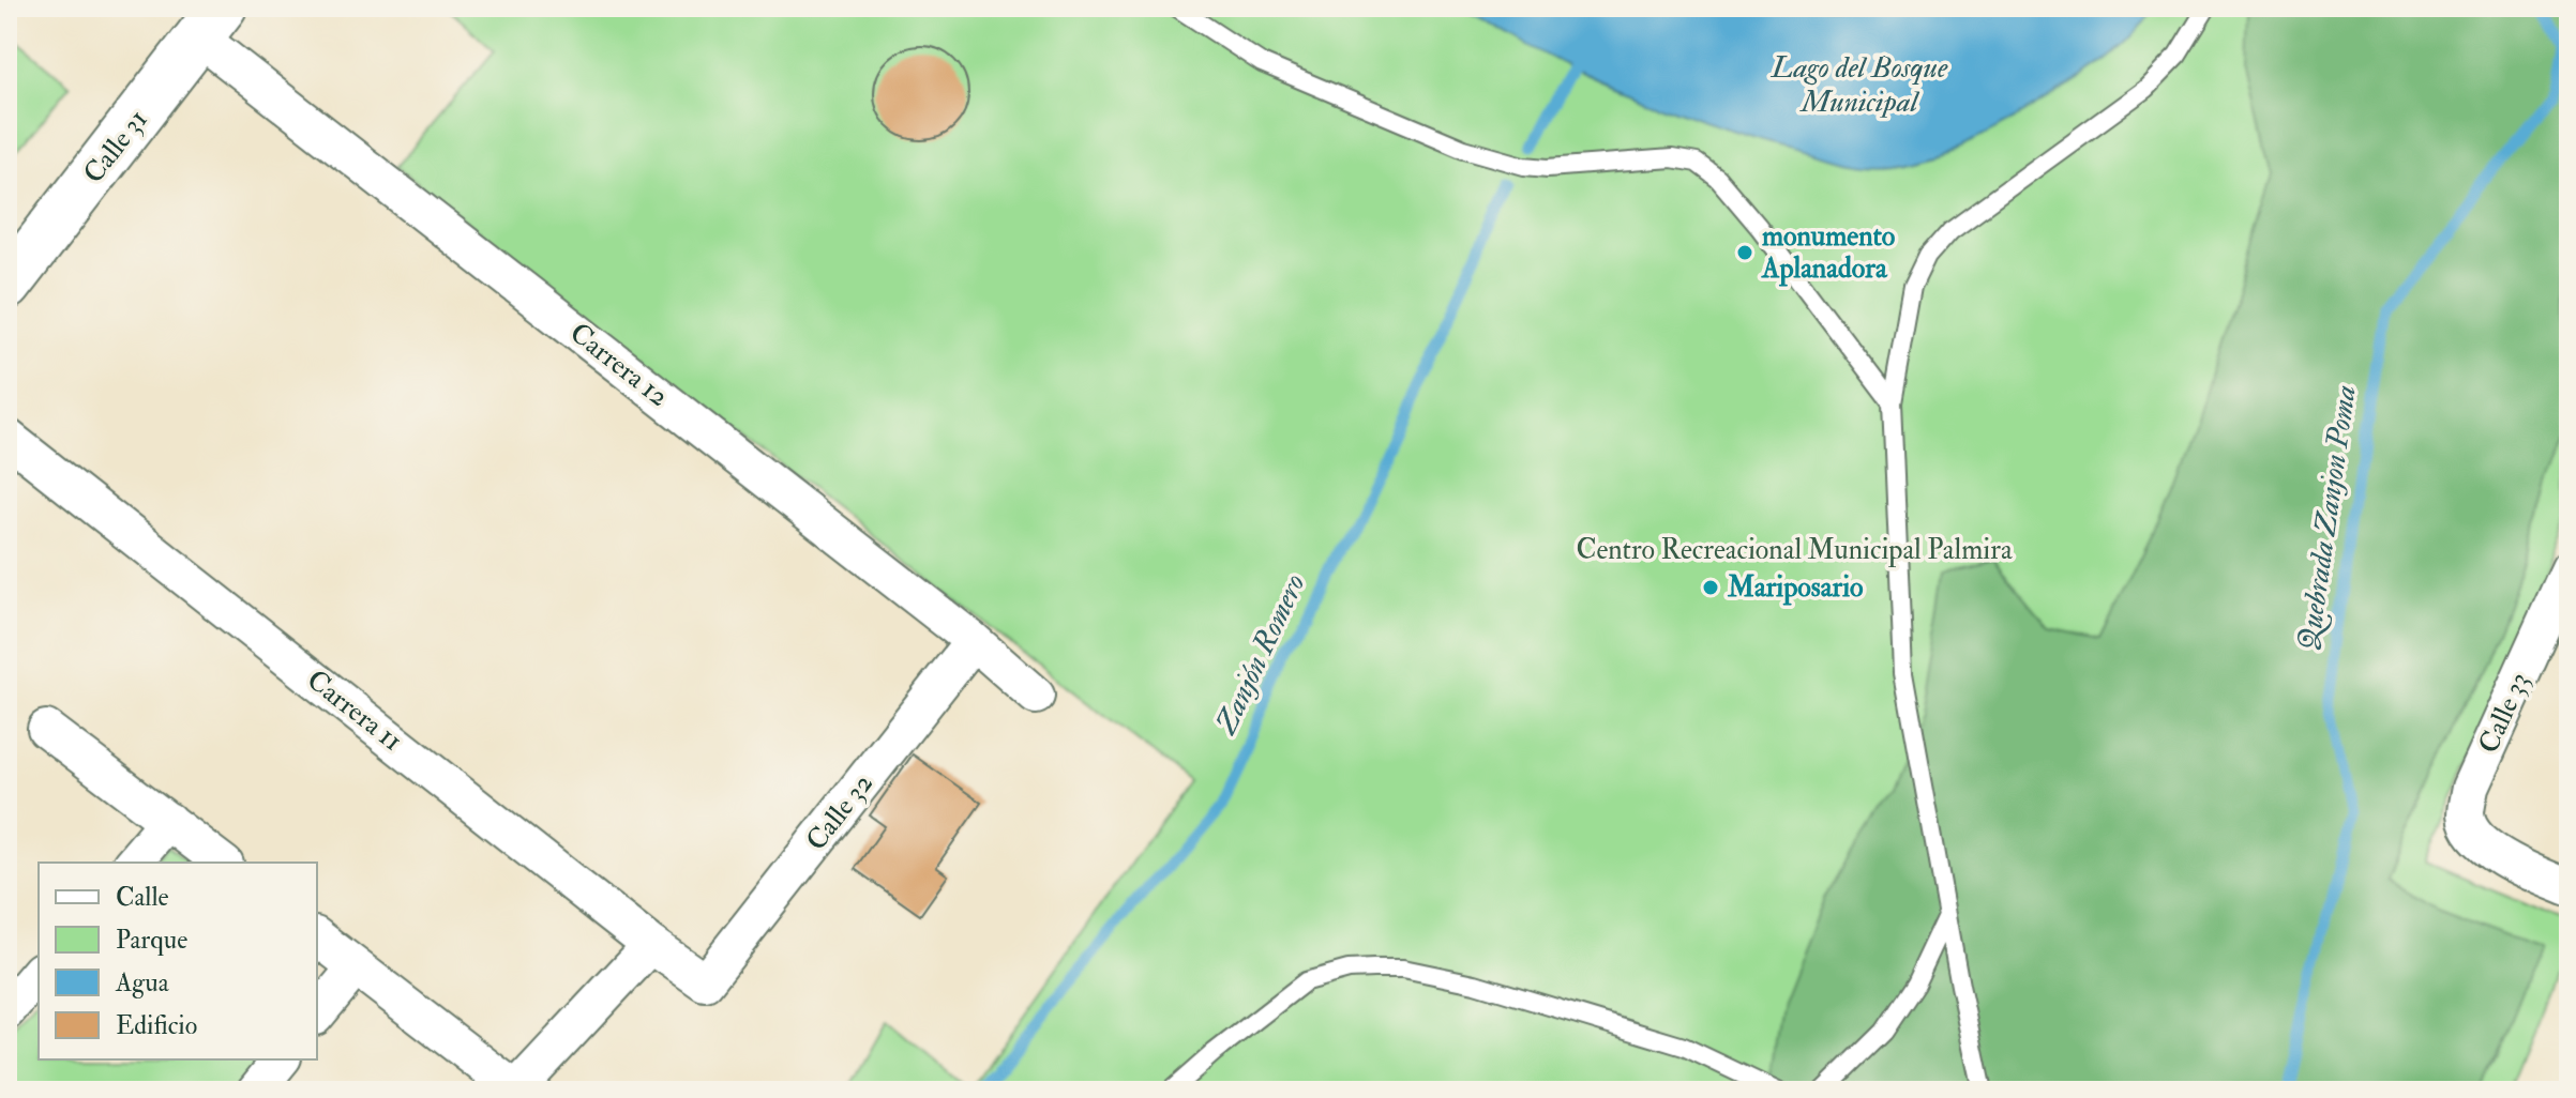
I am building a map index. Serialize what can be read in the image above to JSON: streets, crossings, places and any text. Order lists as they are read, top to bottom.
{
  "streets": {
    "main road": ["Calle 31"],
    "street": [
      "Carrera 12",
      "Carrera 11",
      "Calle 33",
      "Calle 32"
    ]
  },
  "crossings": [
    ["Calle 31", "Carrera 12"],
    ["Carrera 12", "Calle 32"],
    ["Carrera 11", "Calle 32"]
  ],
  "water": ["Lago del Bosque Municipal", "Quebrada Zanjon Poma", "Zanjón Romero"],
  "parks": ["Centro Recreacional Municipal Palmira"],
  "places": ["monumento Aplanadora", "Mariposario"],
  "legend": [
    "Calle",
    "Parque",
    "Agua",
    "Edificio"
  ]
}
